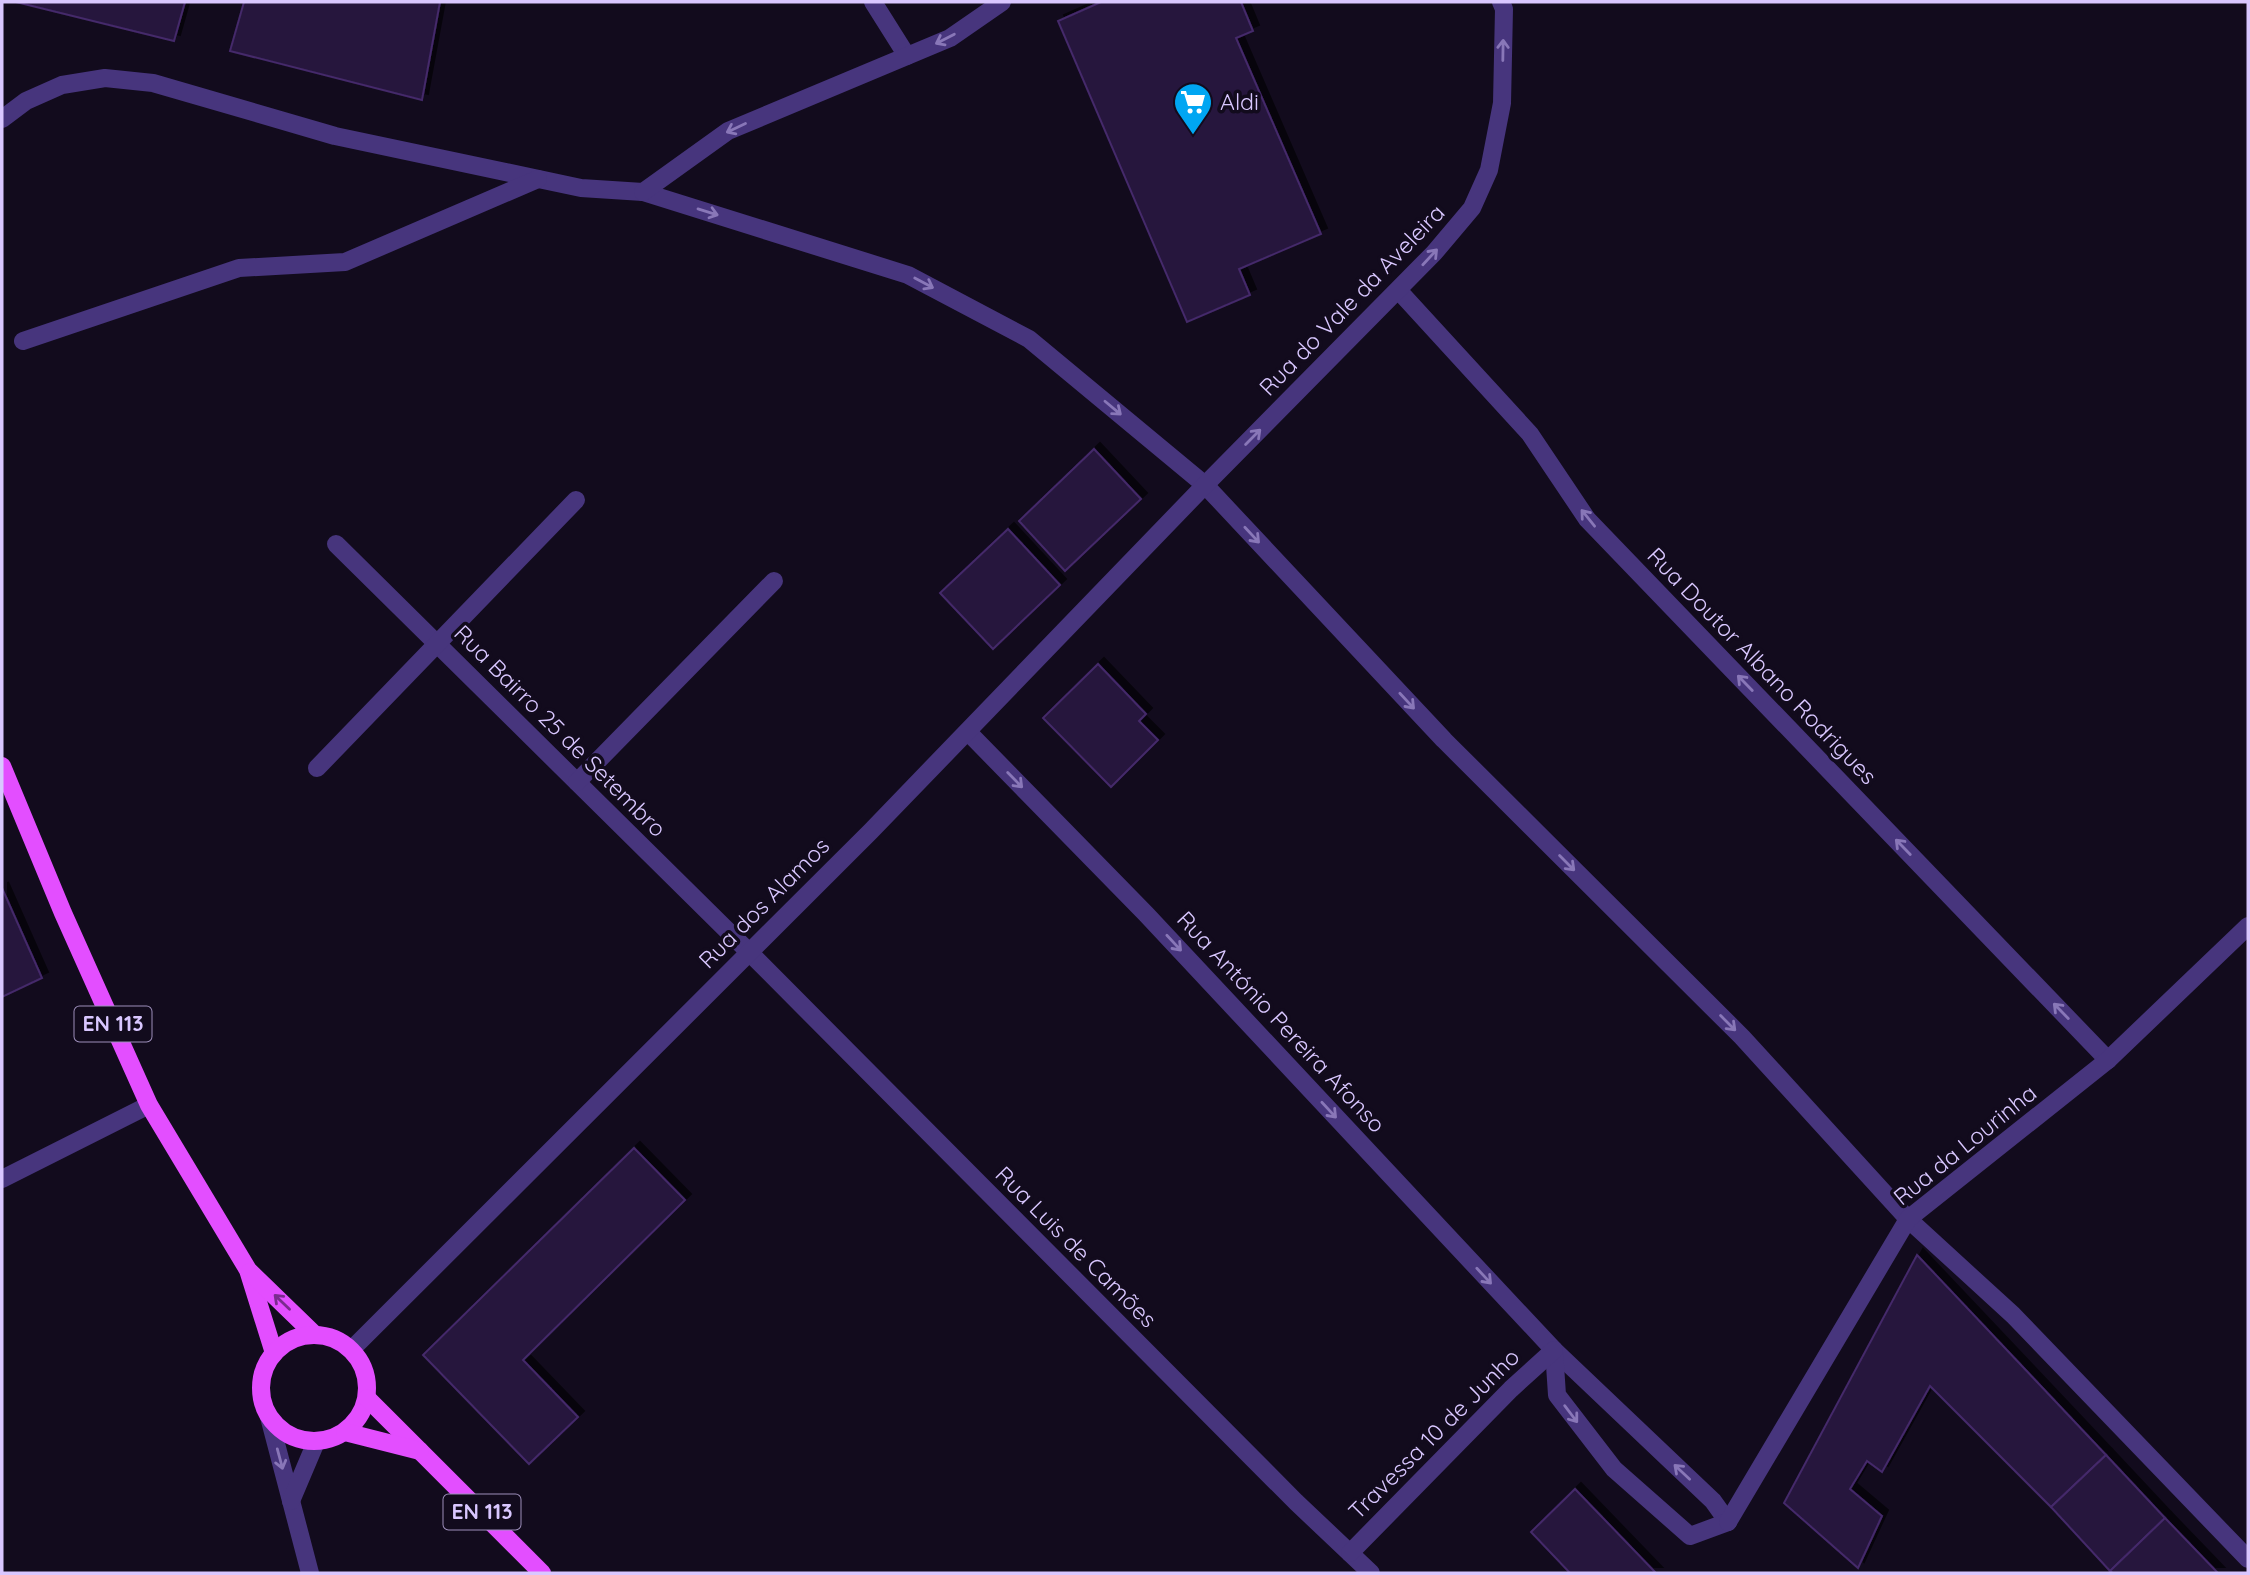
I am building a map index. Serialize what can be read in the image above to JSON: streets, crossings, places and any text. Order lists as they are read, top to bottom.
{
  "streets": {
    "main road": ["EN 113"],
    "street": [
      "Rua do Vale da Aveleira",
      "Rua Doutor Albano Rodrigues",
      "Rua Bairro 25 de Setembro",
      "Rua dos Alamos",
      "Rua António Pereira Afonso",
      "Rua da Lourinha",
      "Rua Luis de Camões",
      "Travessa 10 de Junho"
    ]
  },
  "crossings": [
    ["Rua do Vale da Aveleira", "Rua Doutor Albano Rodrigues"],
    ["Rua do Vale da Aveleira", "Rua dos Alamos"],
    ["Rua Doutor Albano Rodrigues", "Rua da Lourinha"],
    ["Rua Bairro 25 de Setembro", "Rua dos Alamos"],
    ["Rua Bairro 25 de Setembro", "Rua Luis de Camões"],
    ["Rua dos Alamos", "Rua António Pereira Afonso"],
    ["Rua dos Alamos", "EN 113"],
    ["Rua dos Alamos", "Rua Luis de Camões"],
    ["Rua António Pereira Afonso", "Rua da Lourinha"],
    ["Rua António Pereira Afonso", "Travessa 10 de Junho"],
    ["Rua Luis de Camões", "Travessa 10 de Junho"]
  ],
  "one_way": ["Rua do Vale da Aveleira", "Rua Doutor Albano Rodrigues"],
  "places": {
    "supermarket": ["Aldi"]
  }
}
